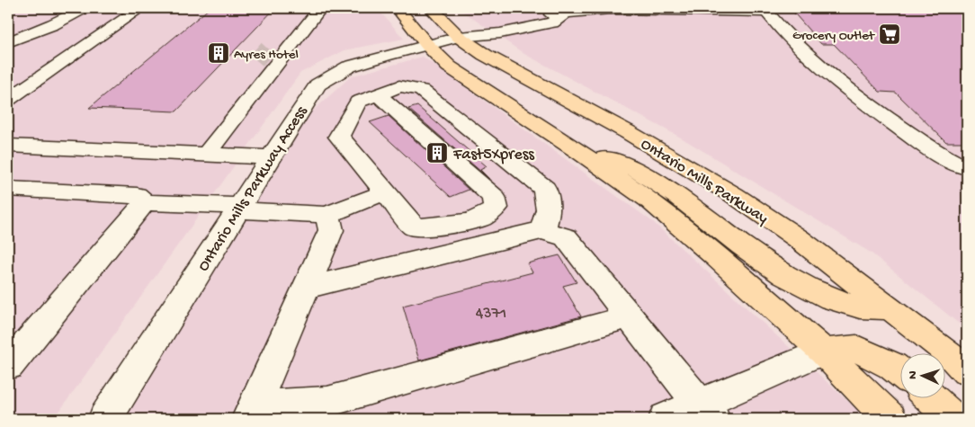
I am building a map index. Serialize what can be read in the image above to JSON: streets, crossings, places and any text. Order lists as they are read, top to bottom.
{
  "streets": {
    "main road": ["Ontario Mills Parkway"],
    "street": ["Ontario Mills Parkway Access"]
  },
  "crossings": [
    ["Ontario Mills Parkway", "Ontario Mills Parkway Access"]
  ],
  "places": {
    "supermarket": ["Grocery Outlet"],
    "building": ["Ayres Hotel", "Fast5Xpress"]
  },
  "house_numbers": ["4371"],
  "north": "left"
}
